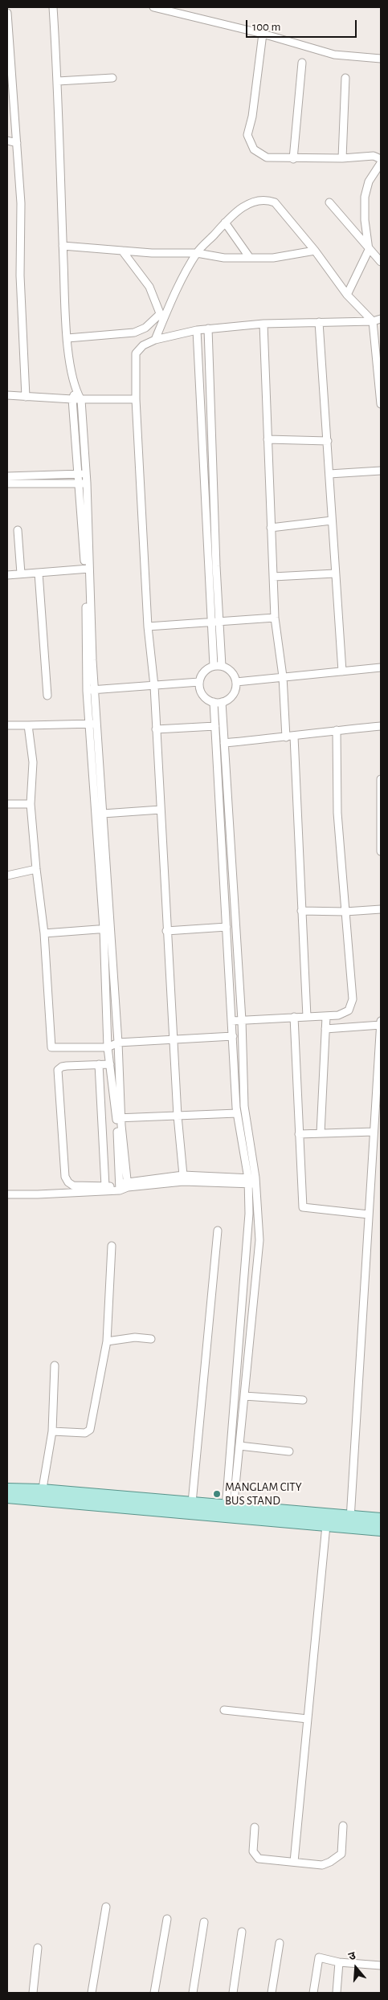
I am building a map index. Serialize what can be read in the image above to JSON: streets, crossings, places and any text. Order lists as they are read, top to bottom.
{
  "places": ["MANGLAM CITY BUS STAND"],
  "scale_bar": "100 m",
  "north": "top"
}
